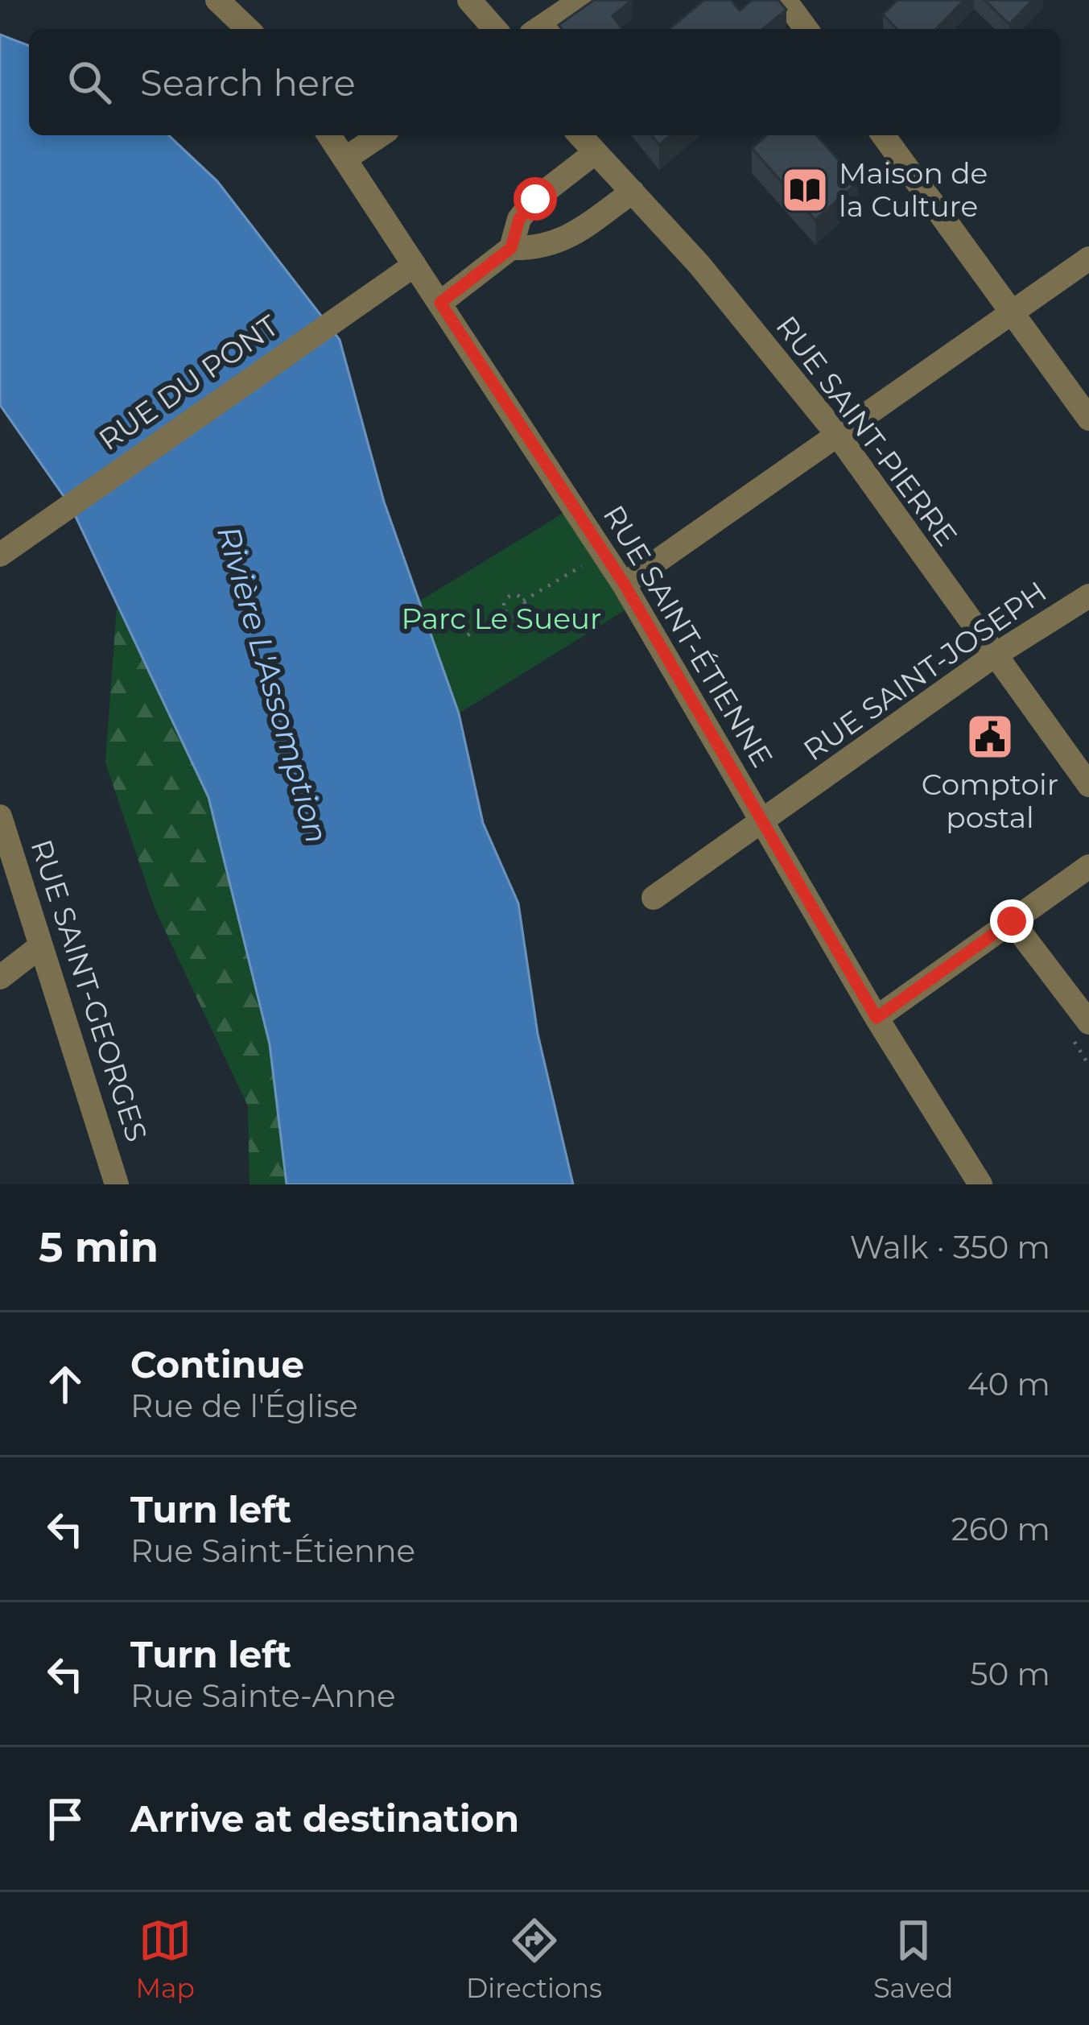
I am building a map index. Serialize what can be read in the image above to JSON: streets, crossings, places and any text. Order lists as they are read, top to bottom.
{
  "streets": {
    "street": [
      "RUE DU PONT",
      "RUE SAINT-PIERRE",
      "RUE SAINT-ÉTIENNE",
      "RUE SAINT-JOSEPH",
      "RUE SAINT-GEORGES"
    ]
  },
  "crossings": [
    ["RUE DU PONT", "RUE SAINT-ÉTIENNE"],
    ["RUE SAINT-PIERRE", "RUE SAINT-JOSEPH"],
    ["RUE SAINT-ÉTIENNE", "RUE SAINT-JOSEPH"]
  ],
  "water": ["Rivière L'Assomption"],
  "parks": ["Parc Le Sueur"],
  "places": {
    "library": ["Maison de la Culture"],
    "public building": ["Comptoir postal"]
  },
  "page": {
    "search": "Search here",
    "heading": ["5 min", "Walk · 350 m"],
    "list": [
      ["Continue", "Rue de l'Église", "40 m"],
      ["Turn left", "Rue Saint-Étienne", "260 m"],
      ["Turn left", "Rue Sainte-Anne", "50 m"],
      "Arrive at destination"
    ],
    "nav": ["Map", "Directions", "Saved"]
  }
}
